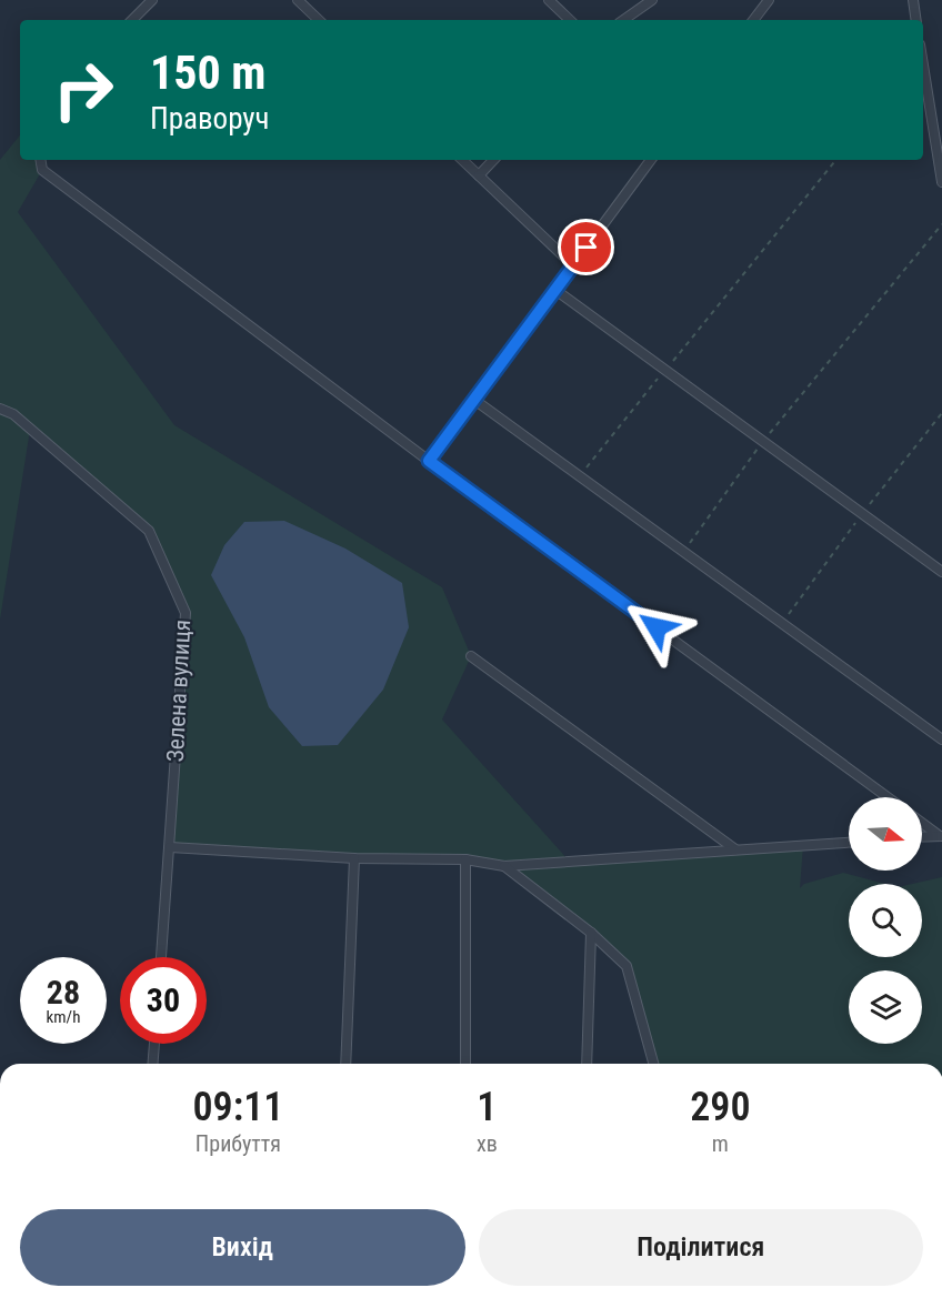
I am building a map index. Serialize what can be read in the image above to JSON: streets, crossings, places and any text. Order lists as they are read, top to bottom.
{
  "streets": {
    "street": ["Зелена вулиця"]
  },
  "north": "right",
  "page": {
    "turn": ["150 m", "Праворуч"],
    "speed": "28 km/h",
    "limit": "30",
    "eta": [
      "09:11",
      "Прибуття",
      "1",
      "хв",
      "290",
      "m"
    ],
    "buttons": ["Вихід", "Поділитися"]
  }
}
